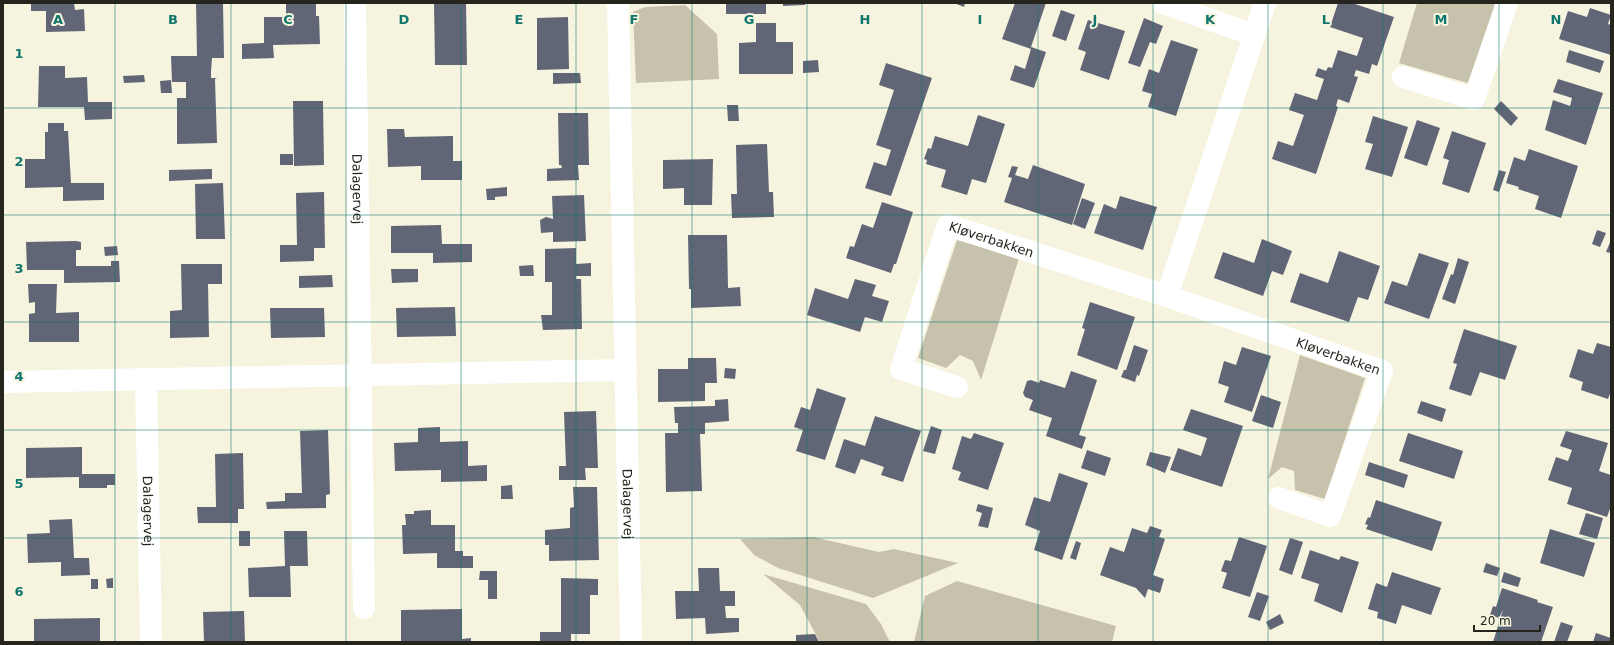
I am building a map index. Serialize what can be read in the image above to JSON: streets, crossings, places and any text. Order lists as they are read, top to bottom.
{
  "streets": {
    "street": ["Dalagervej", "Kløverbakken"]
  },
  "scale_bar": "20 m",
  "grid": {
    "columns": [
      "A",
      "B",
      "C",
      "D",
      "E",
      "F",
      "G",
      "H",
      "I",
      "J",
      "K",
      "L",
      "M",
      "N"
    ],
    "rows": [
      "1",
      "2",
      "3",
      "4",
      "5",
      "6"
    ]
  }
}
